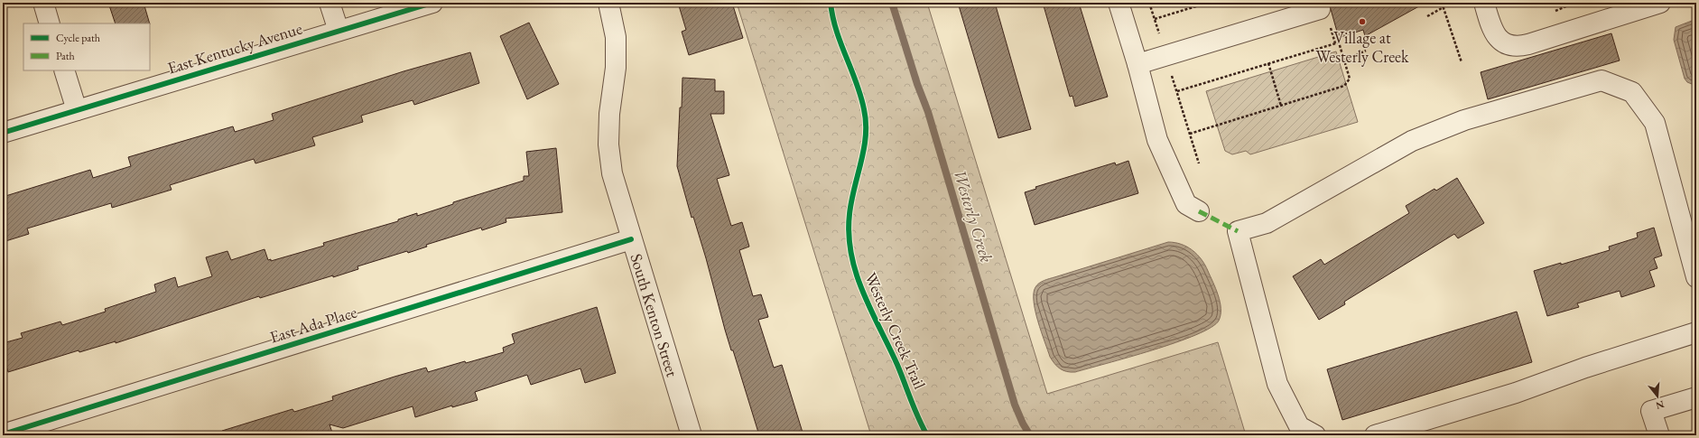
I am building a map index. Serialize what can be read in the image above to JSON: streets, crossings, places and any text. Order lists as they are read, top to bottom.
{
  "streets": {
    "street": ["East Kentucky Avenue", "South Kenton Street", "East Ada Place"],
    "cycle path": ["Westerly Creek Trail"]
  },
  "crossings": [
    ["South Kenton Street", "East Ada Place"]
  ],
  "water": ["Westerly Creek"],
  "places": ["Village at Westerly Creek"],
  "legend": ["Cycle path", "Path"],
  "north": "bottom"
}
